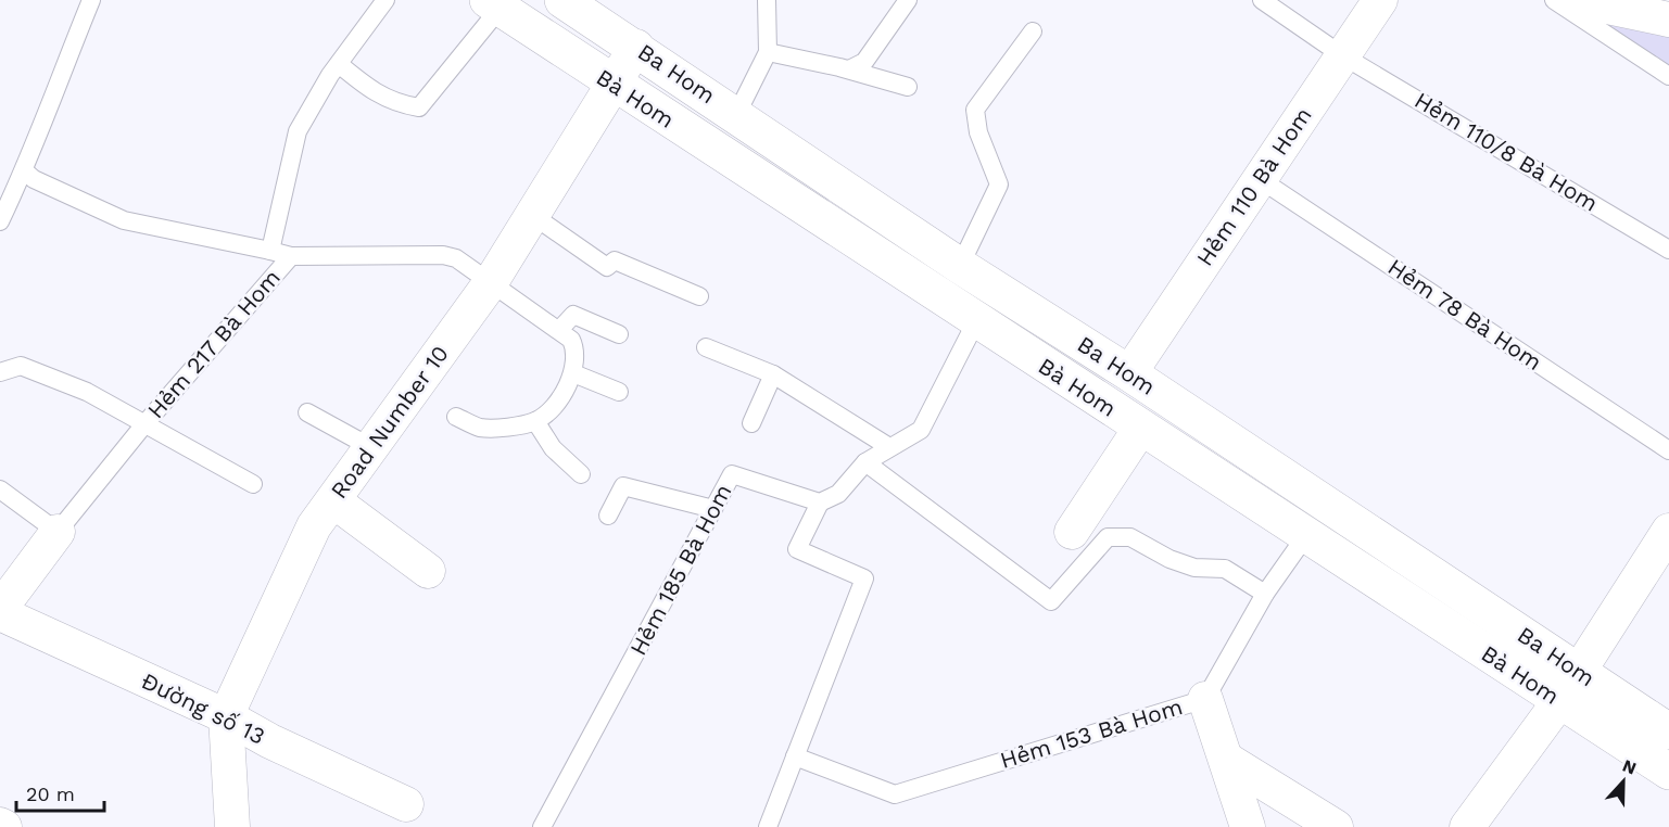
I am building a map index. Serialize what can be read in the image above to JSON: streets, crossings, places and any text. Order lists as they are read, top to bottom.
{
  "streets": {
    "main road": ["Ba Hom", "Bà Hom"],
    "street": [
      "Hẻm 110 Bà Hom",
      "Hẻm 217 Bà Hom",
      "Road Number 10",
      "Đường số 13"
    ],
    "lane": [
      "Hẻm 110/8 Bà Hom",
      "Hẻm 78 Bà Hom",
      "Hẻm 185 Bà Hom",
      "Hẻm 153 Bà Hom"
    ]
  },
  "crossings": [
    ["Ba Hom", "Bà Hom"],
    ["Ba Hom", "Hẻm 110 Bà Hom"],
    ["Ba Hom", "Road Number 10"],
    ["Bà Hom", "Road Number 10"],
    ["Bà Hom", "Hẻm 153 Bà Hom"],
    ["Hẻm 110/8 Bà Hom", "Hẻm 110 Bà Hom"],
    ["Hẻm 110 Bà Hom", "Hẻm 78 Bà Hom"],
    ["Road Number 10", "Đường số 13"]
  ],
  "scale_bar": "20 m",
  "north": "top"
}
